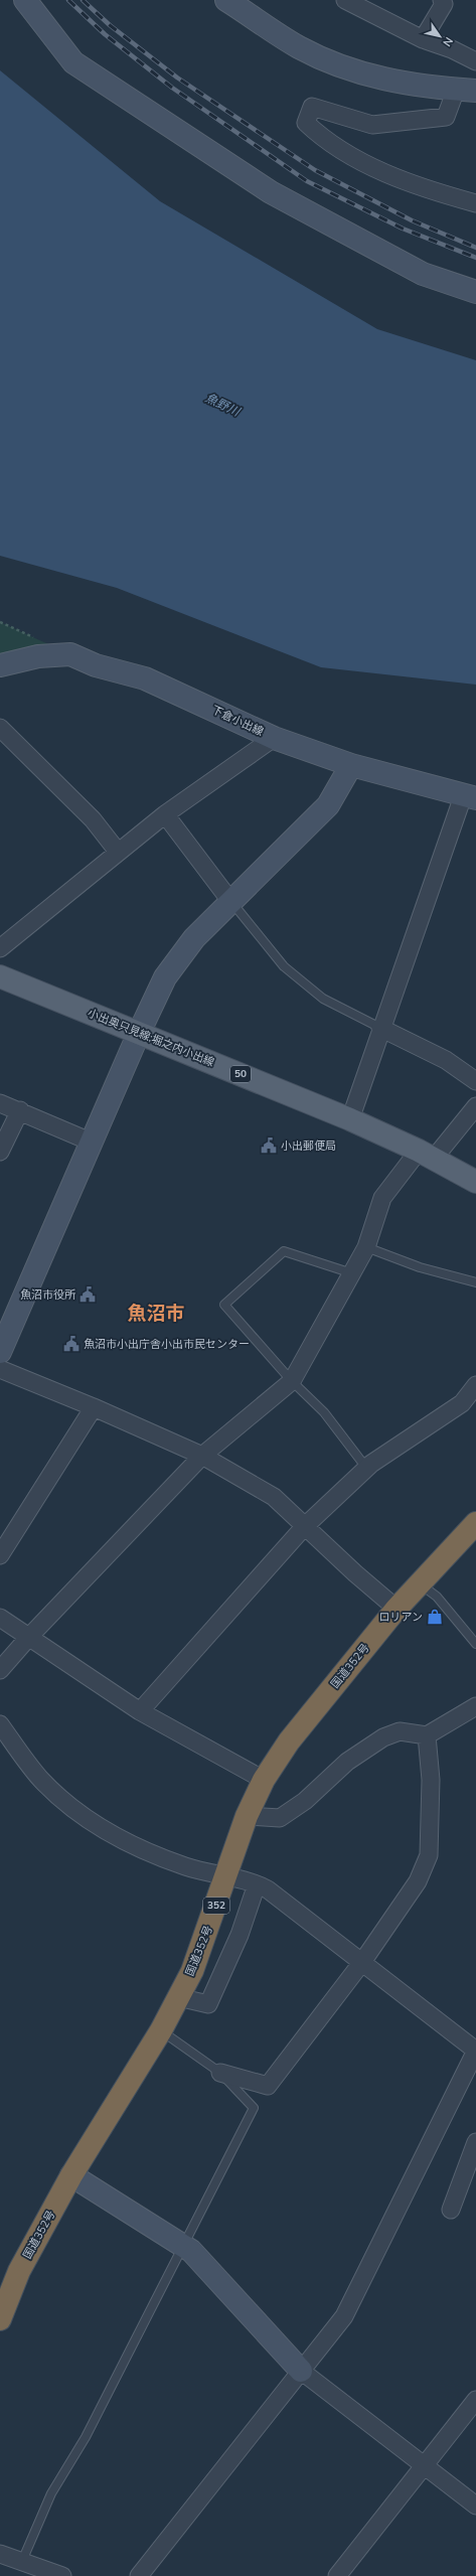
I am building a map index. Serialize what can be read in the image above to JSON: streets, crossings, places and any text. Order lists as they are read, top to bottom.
{
  "streets": {
    "highway": ["国道352号", "352"],
    "main road": ["小出奥只見線;堀之内小出線", "50"],
    "street": ["下倉小出線"]
  },
  "districts": ["魚沼市"],
  "water": ["魚野川"],
  "places": {
    "public building": ["小出郵便局", "魚沼市役所", "魚沼市小出庁舎小出市民センター"],
    "shop": ["ロリアン"]
  },
  "north": "bottom right"
}
